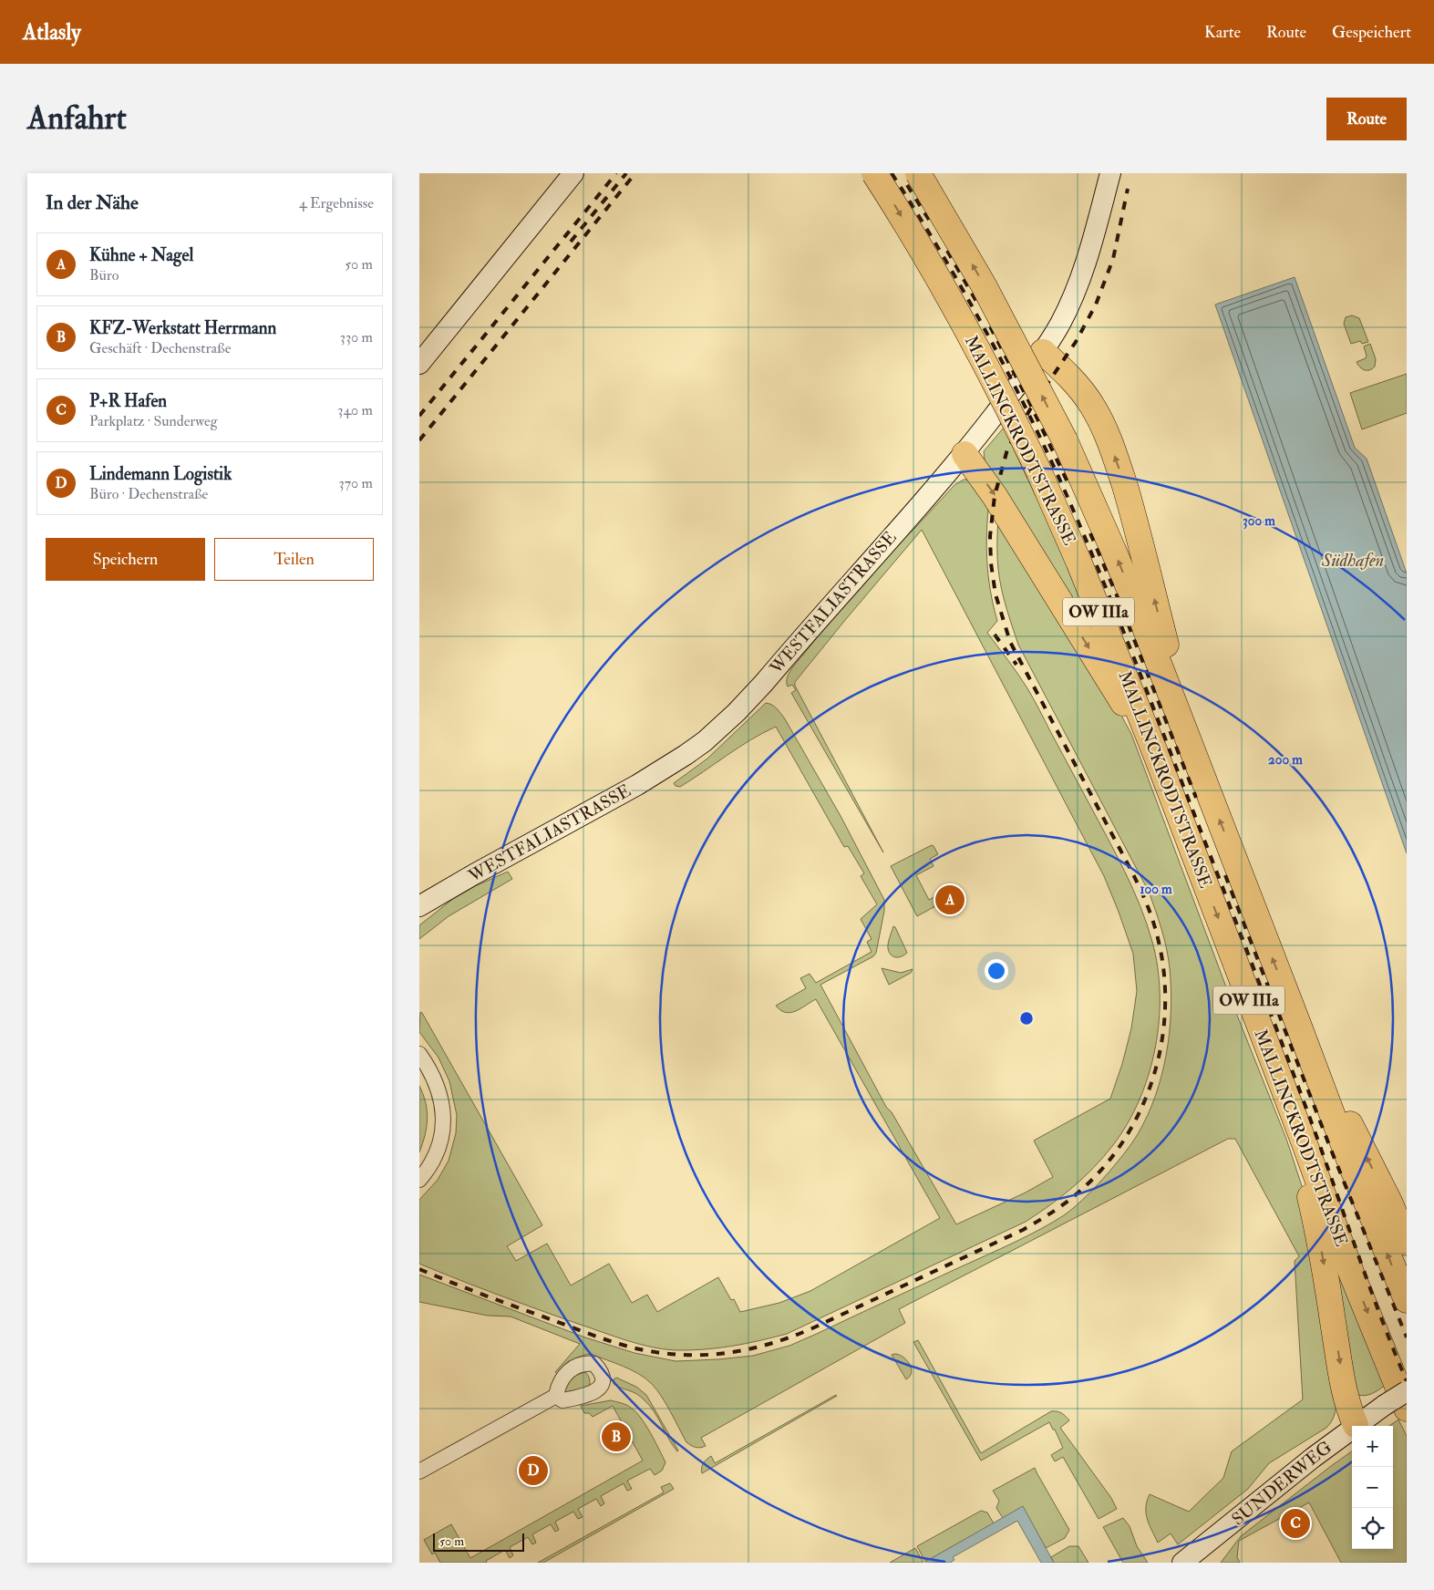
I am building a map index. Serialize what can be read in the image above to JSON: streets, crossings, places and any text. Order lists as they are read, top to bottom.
{
  "streets": {
    "highway": ["MALLINCKRODTSTRASSE", "OW IIIa"],
    "street": ["WESTFALIASTRASSE", "SUNDERWEG"]
  },
  "crossings": [
    ["MALLINCKRODTSTRASSE", "SUNDERWEG"]
  ],
  "water": ["Südhafen"],
  "scale_bar": "50 m",
  "page": {
    "header": "Atlasly",
    "nav": ["Karte", "Route", "Gespeichert"],
    "buttons": [
      "Route",
      ["Speichern", "Teilen"]
    ],
    "title": "Anfahrt",
    "heading": ["In der Nähe", "4 Ergebnisse"],
    "list": [
      {
        "mark": "A",
        "name": "Kühne + Nagel",
        "note": "Büro",
        "value": "50 m"
      },
      {
        "mark": "B",
        "name": "KFZ-Werkstatt Herrmann",
        "note": "Geschäft · Dechenstraße",
        "value": "330 m"
      },
      {
        "mark": "C",
        "name": "P+R Hafen",
        "note": "Parkplatz · Sunderweg",
        "value": "340 m"
      },
      {
        "mark": "D",
        "name": "Lindemann Logistik",
        "note": "Büro · Dechenstraße",
        "value": "370 m"
      }
    ],
    "pins": [
      "A",
      "B",
      "D",
      "C"
    ],
    "map_buttons": ["+", "−"],
    "scale": "50 m"
  },
  "rings": ["300 m", "200 m", "100 m"]
}
